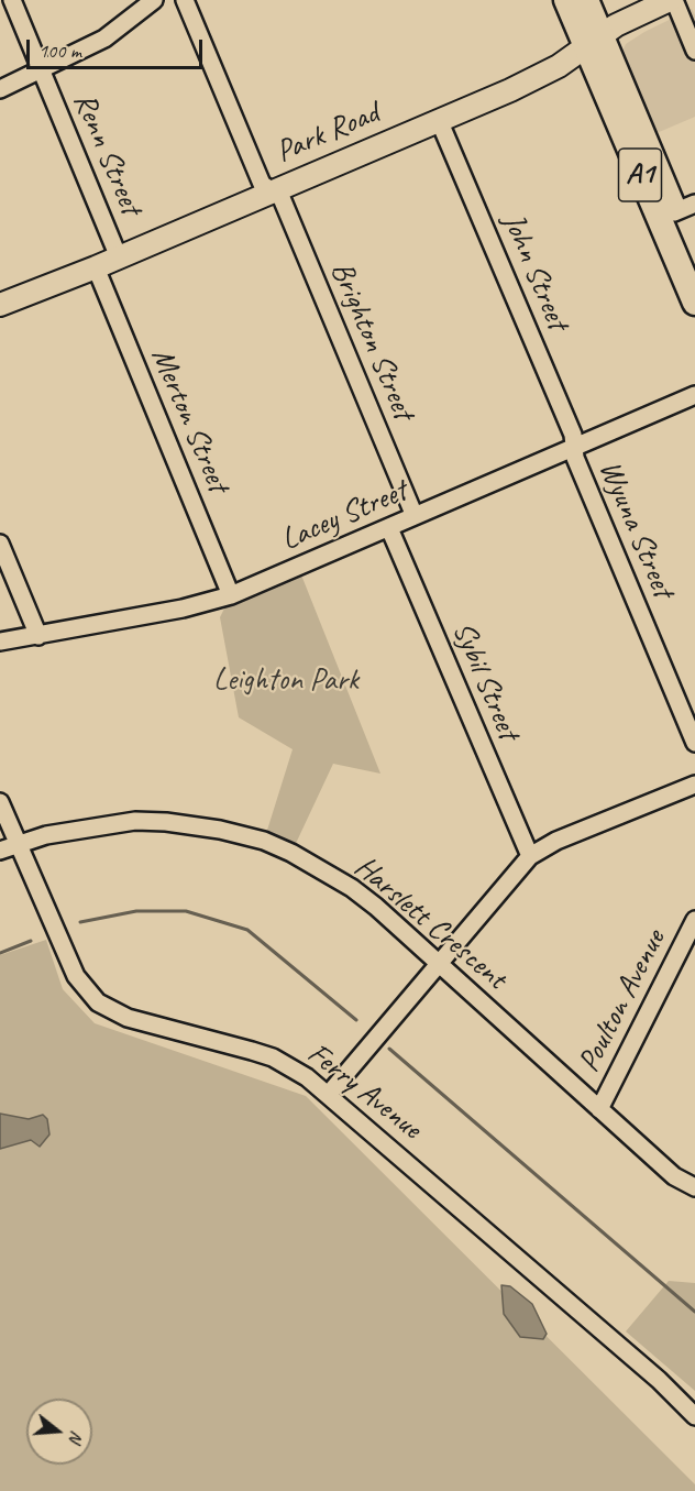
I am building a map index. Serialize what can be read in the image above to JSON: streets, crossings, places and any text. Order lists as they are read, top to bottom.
{
  "streets": {
    "highway": ["A1"],
    "main road": ["Park Road"],
    "street": [
      "Renn Street",
      "John Street",
      "Brighton Street",
      "Merton Street",
      "Lacey Street",
      "Wyuna Street",
      "Sybil Street",
      "Harslett Crescent",
      "Poulton Avenue",
      "Ferry Avenue"
    ]
  },
  "crossings": [
    ["Park Road", "Renn Street"],
    ["Park Road", "A1"],
    ["Park Road", "John Street"],
    ["Park Road", "Brighton Street"],
    ["Park Road", "Merton Street"],
    ["John Street", "Lacey Street"],
    ["John Street", "Wyuna Street"],
    ["Brighton Street", "Lacey Street"],
    ["Merton Street", "Lacey Street"],
    ["Lacey Street", "Wyuna Street"],
    ["Lacey Street", "Sybil Street"],
    ["Harslett Crescent", "Poulton Avenue"],
    ["Harslett Crescent", "Ferry Avenue"]
  ],
  "parks": ["Leighton Park"],
  "scale_bar": "100 m",
  "north": "right"
}
